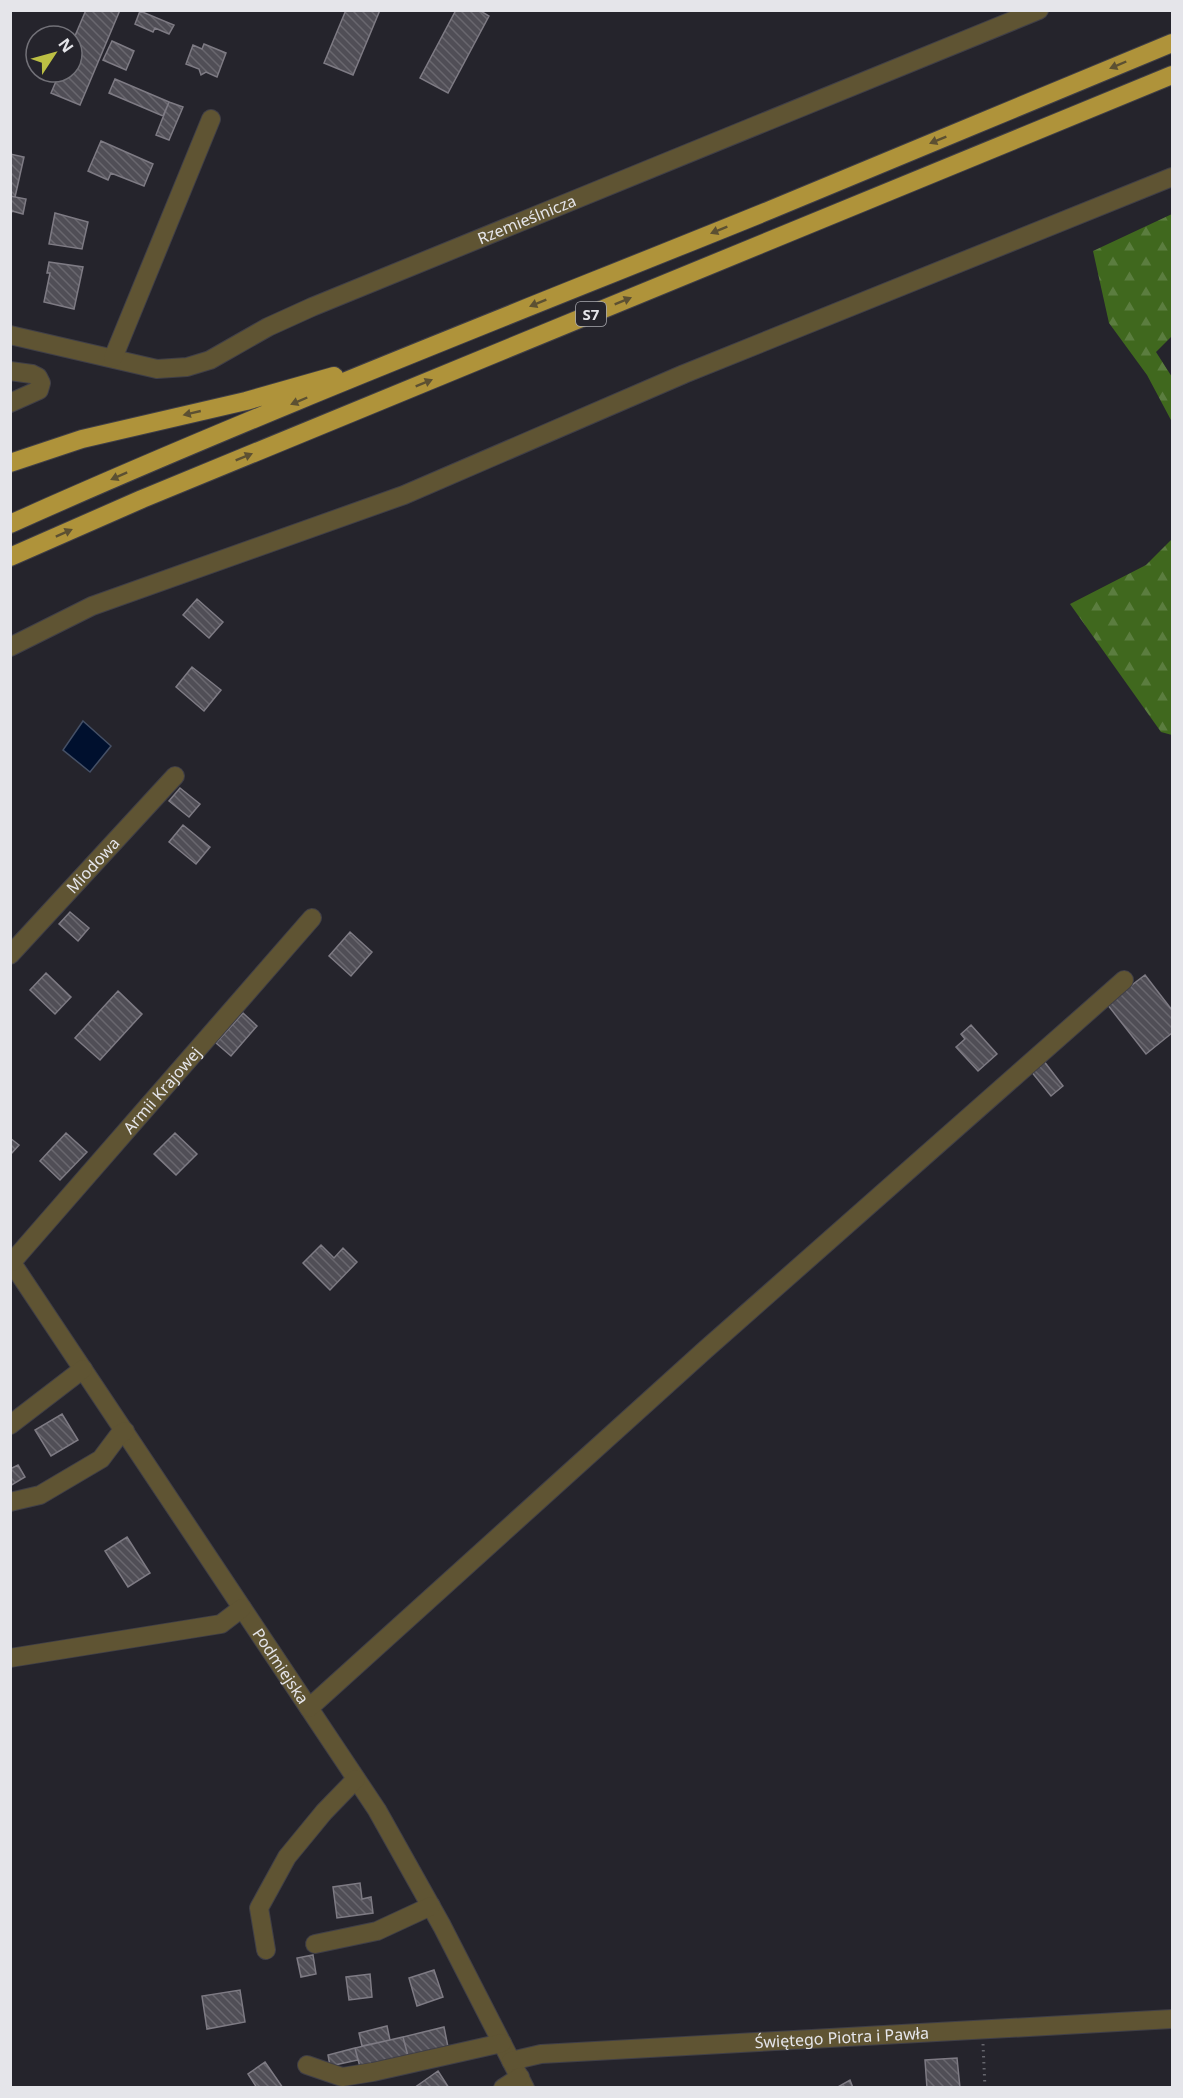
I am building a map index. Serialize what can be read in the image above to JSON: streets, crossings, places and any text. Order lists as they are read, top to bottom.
{
  "streets": {
    "highway": ["S7"],
    "street": [
      "Rzemieślnicza",
      "Miodowa",
      "Armii Krajowej",
      "Podmiejska",
      "Świętego Piotra i Pawła"
    ]
  },
  "crossings": [
    ["Armii Krajowej", "Podmiejska"],
    ["Podmiejska", "Świętego Piotra i Pawła"]
  ],
  "north": "top right"
}
